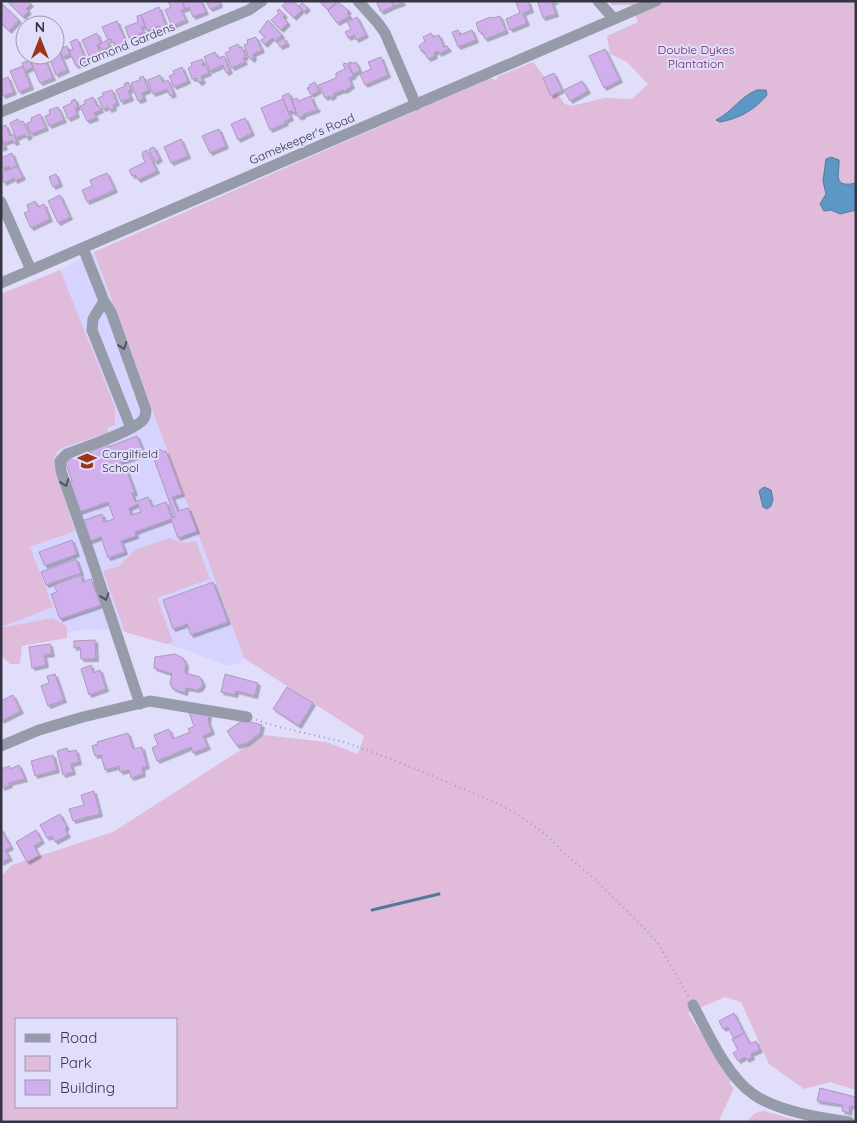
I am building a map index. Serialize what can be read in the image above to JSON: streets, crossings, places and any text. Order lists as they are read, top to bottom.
{
  "streets": {
    "street": ["Cramond Gardens", "Gamekeeper's Road"]
  },
  "parks": ["Double Dykes Plantation"],
  "places": {
    "school or university": ["Cargilfield School"]
  },
  "legend": ["Road", "Park", "Building"],
  "north": "top"
}
